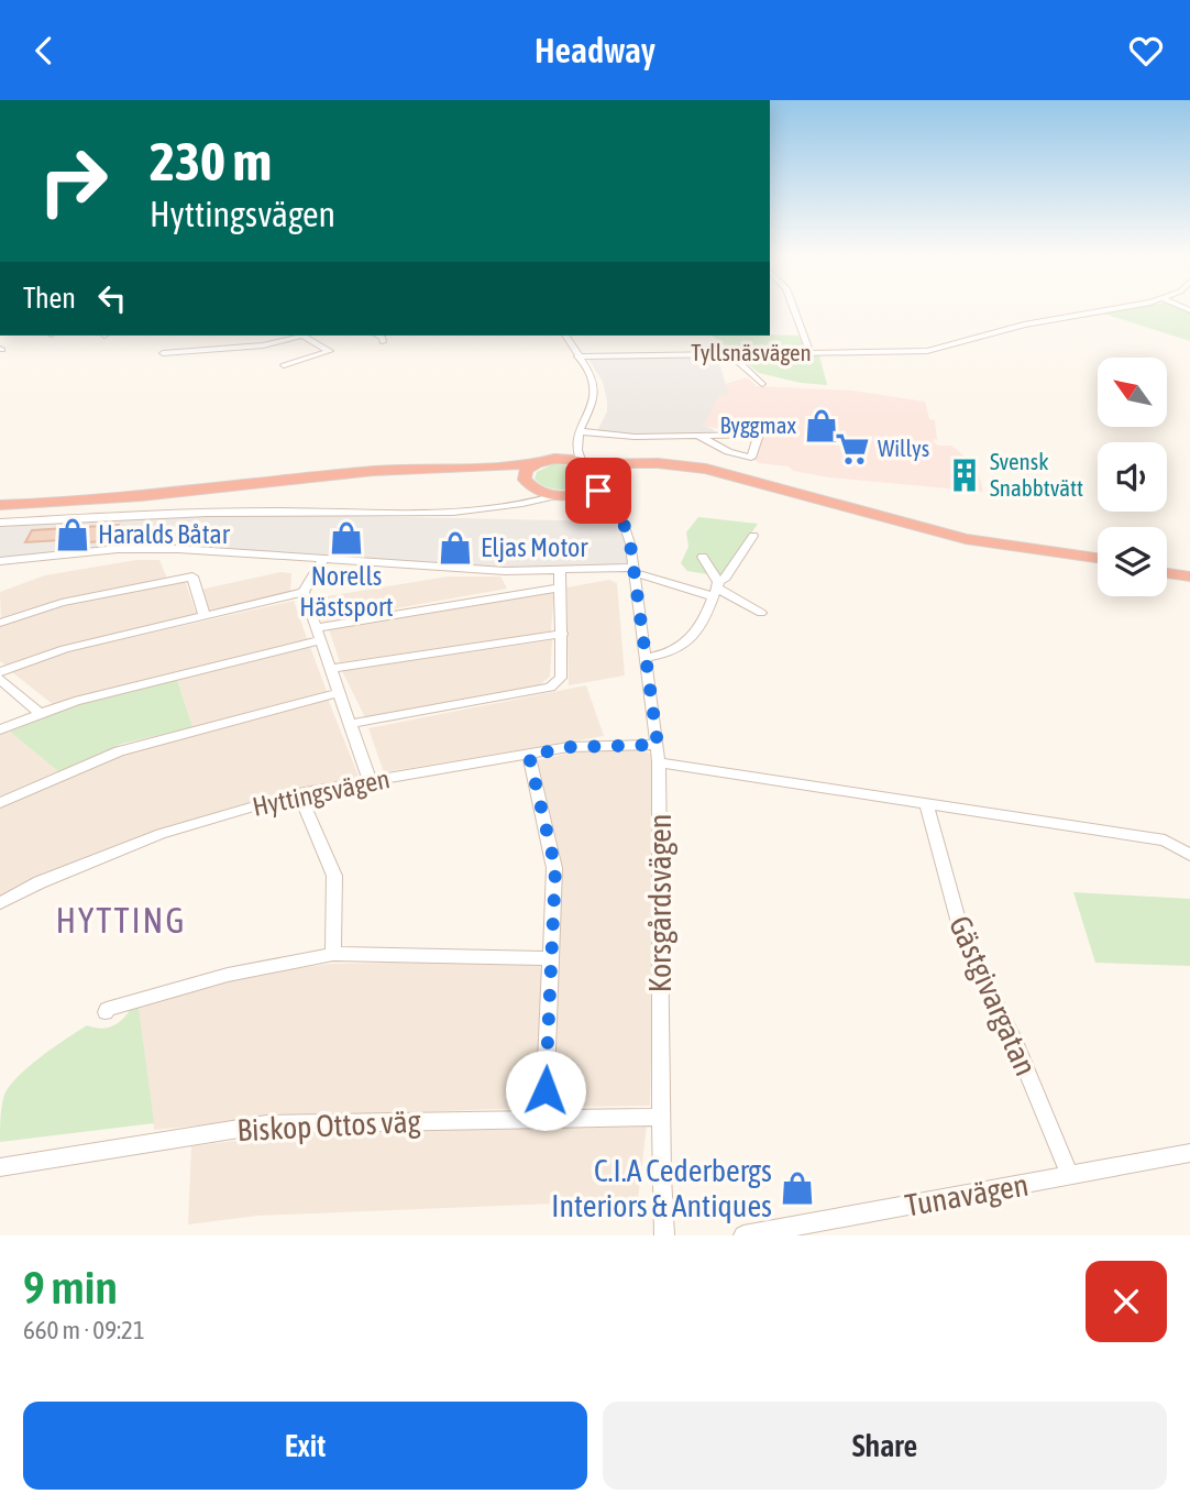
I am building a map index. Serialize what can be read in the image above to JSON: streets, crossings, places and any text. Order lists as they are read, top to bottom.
{
  "streets": {
    "street": [
      "Tyllsnäsvägen",
      "Hyttingsvägen",
      "Korsgårdsvägen",
      "Gästgivargatan",
      "Biskop Ottos väg",
      "Tunavägen"
    ]
  },
  "crossings": [
    ["Hyttingsvägen", "Korsgårdsvägen"],
    ["Korsgårdsvägen", "Biskop Ottos väg"],
    ["Gästgivargatan", "Tunavägen"]
  ],
  "districts": ["HYTTING"],
  "places": {
    "shop": [
      "Byggmax",
      "Haralds Båtar",
      "Norells Hästsport",
      "Eljas Motor",
      "C.I.A Cederbergs Interiors & Antiques"
    ],
    "supermarket": ["Willys"],
    "building": ["Svensk Snabbtvätt"]
  },
  "north": "top left",
  "page": {
    "header": "Headway",
    "turn": ["230 m", "Hyttingsvägen"],
    "then": "Then",
    "heading": ["9 min", "660 m · 09:21"],
    "buttons": ["Exit", "Share"]
  }
}
